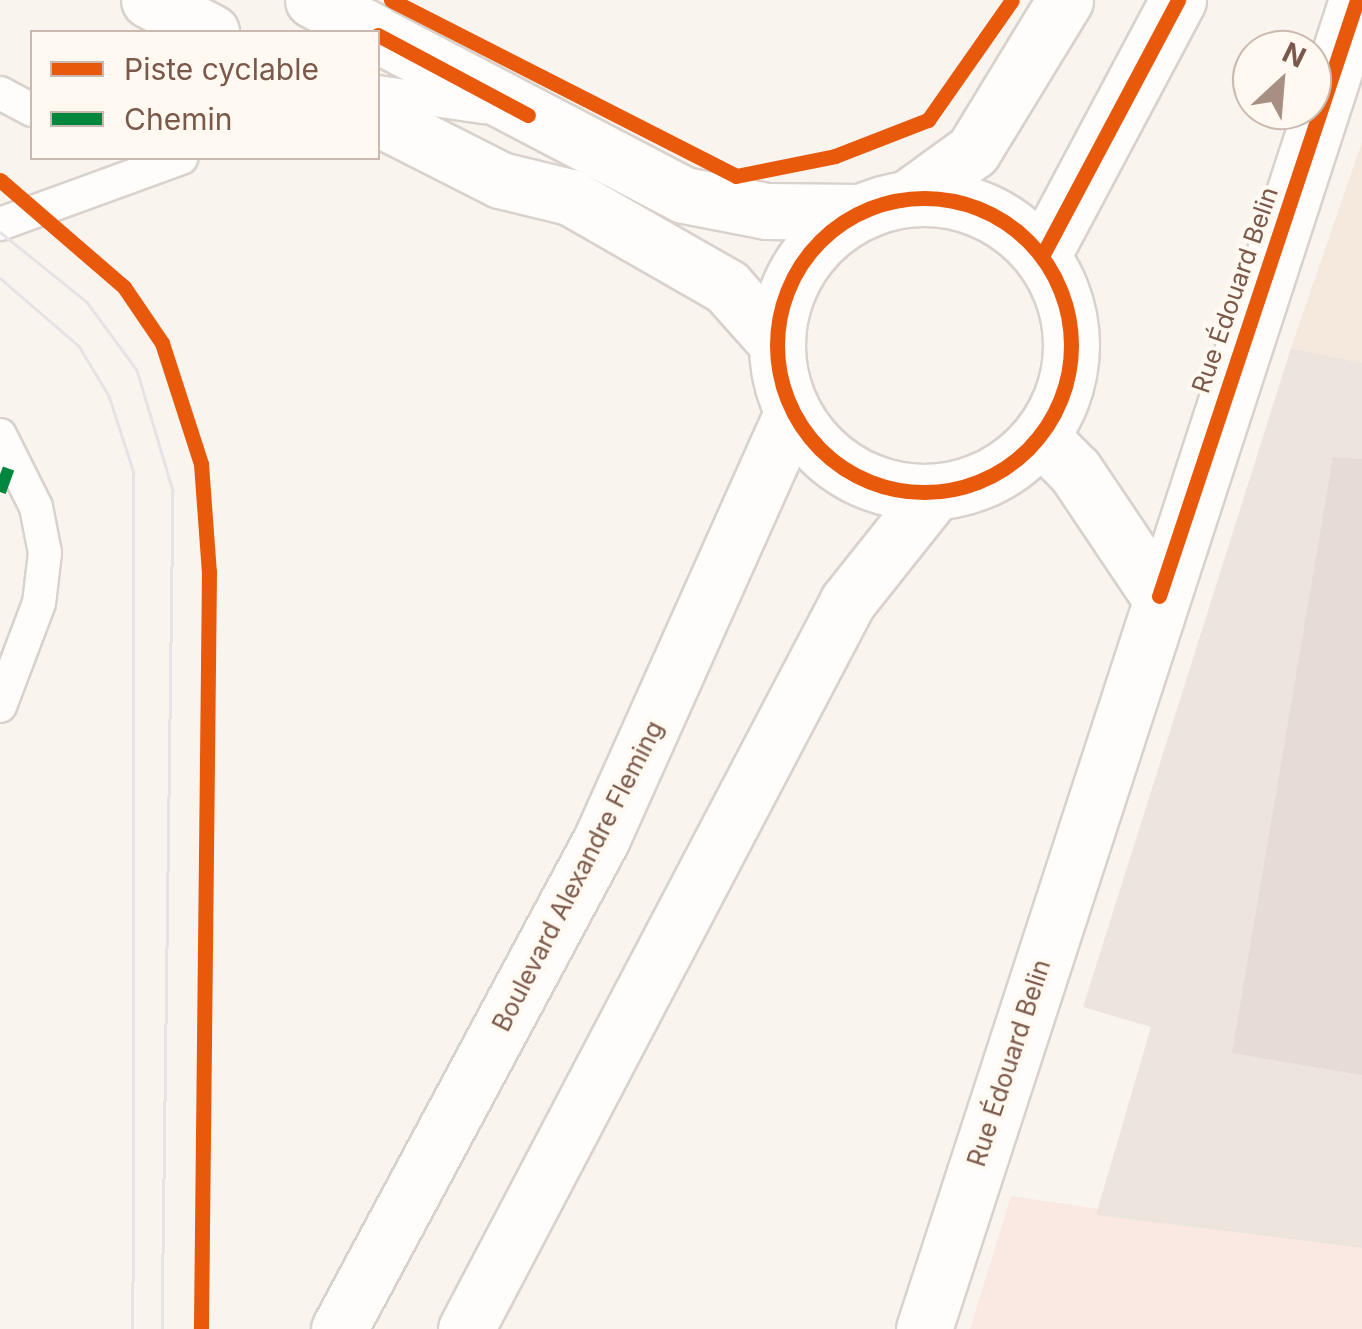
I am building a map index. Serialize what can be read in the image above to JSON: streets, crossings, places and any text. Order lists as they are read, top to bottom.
{
  "streets": {
    "street": ["Rue Édouard Belin", "Boulevard Alexandre Fleming"]
  },
  "legend": ["Piste cyclable", "Chemin"],
  "north": "top right"
}
